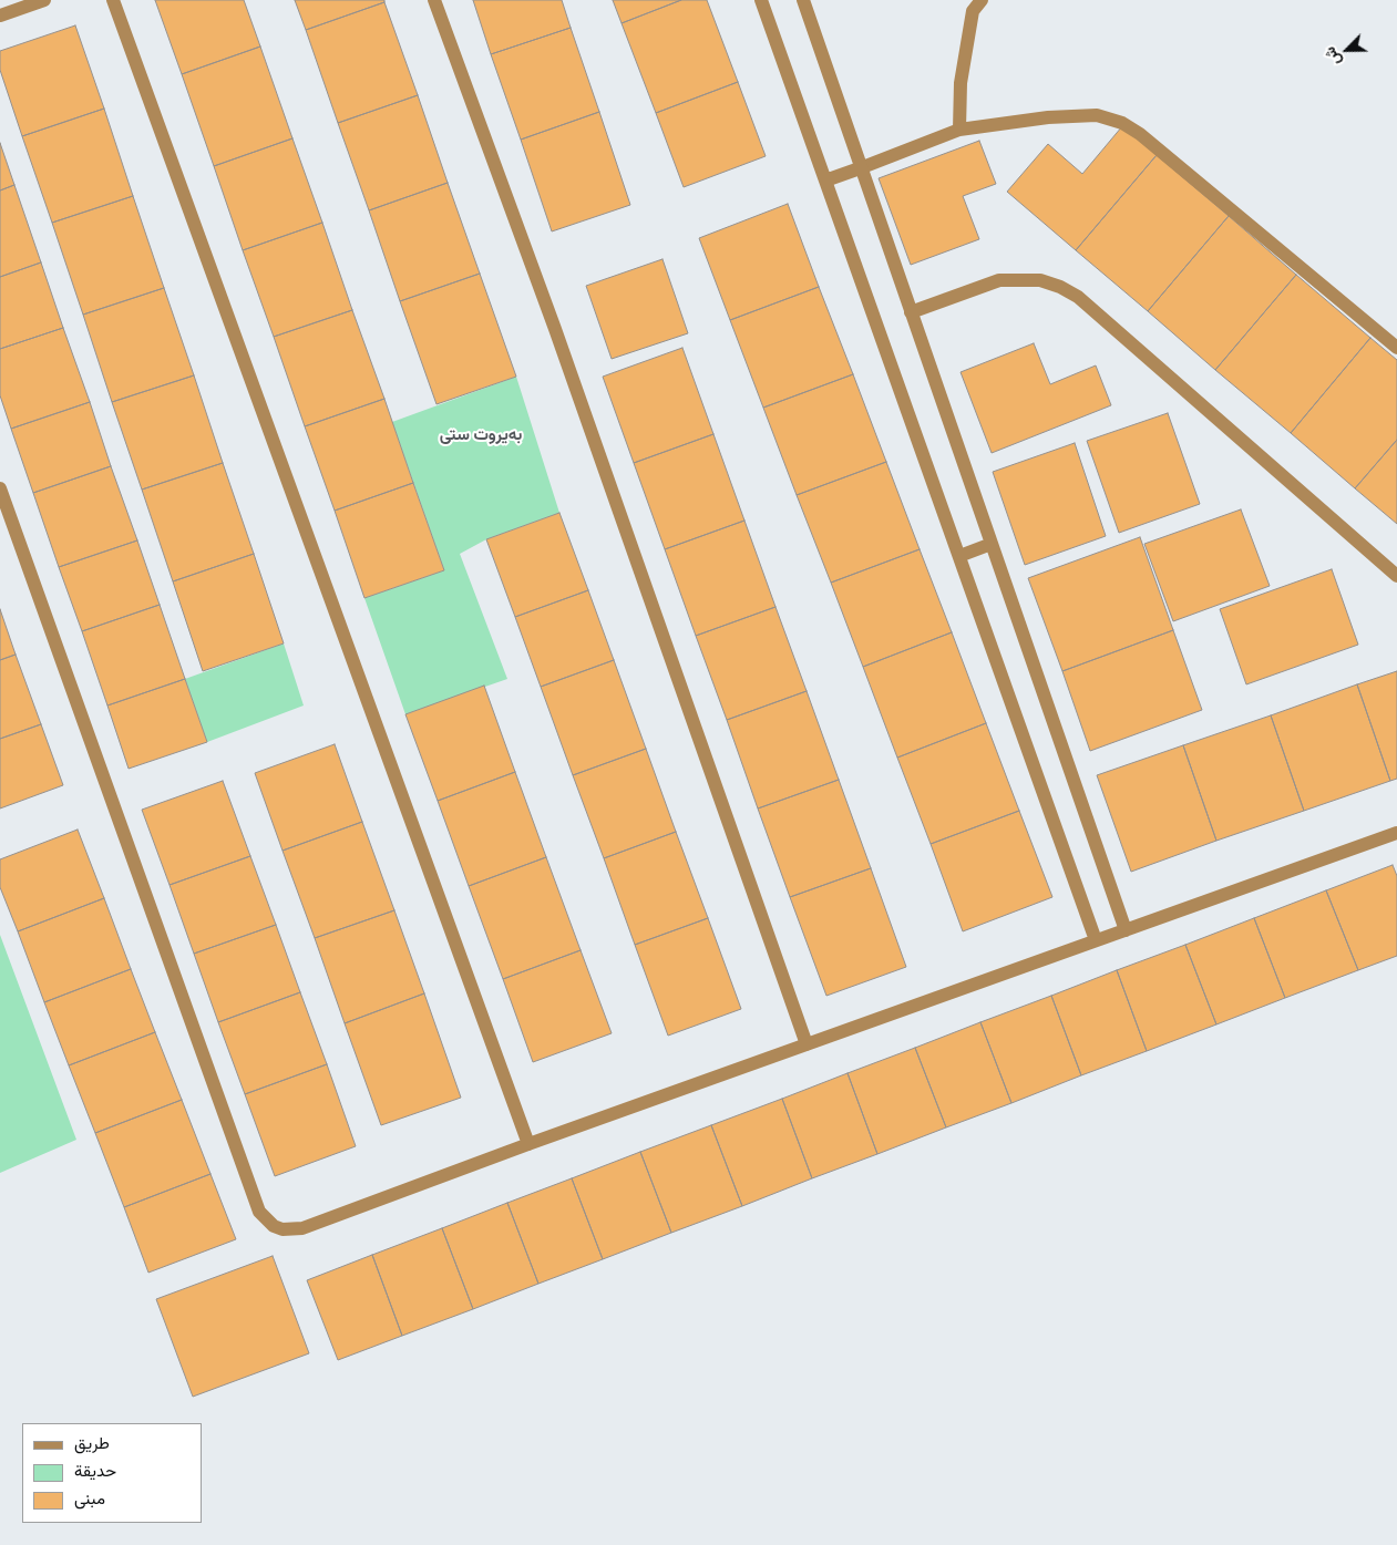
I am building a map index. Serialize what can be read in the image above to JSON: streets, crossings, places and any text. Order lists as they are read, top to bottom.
{
  "districts": ["بەیروت ستی"],
  "legend": ["طريق", "حديقة", "مبنى"],
  "north": "bottom left"
}
